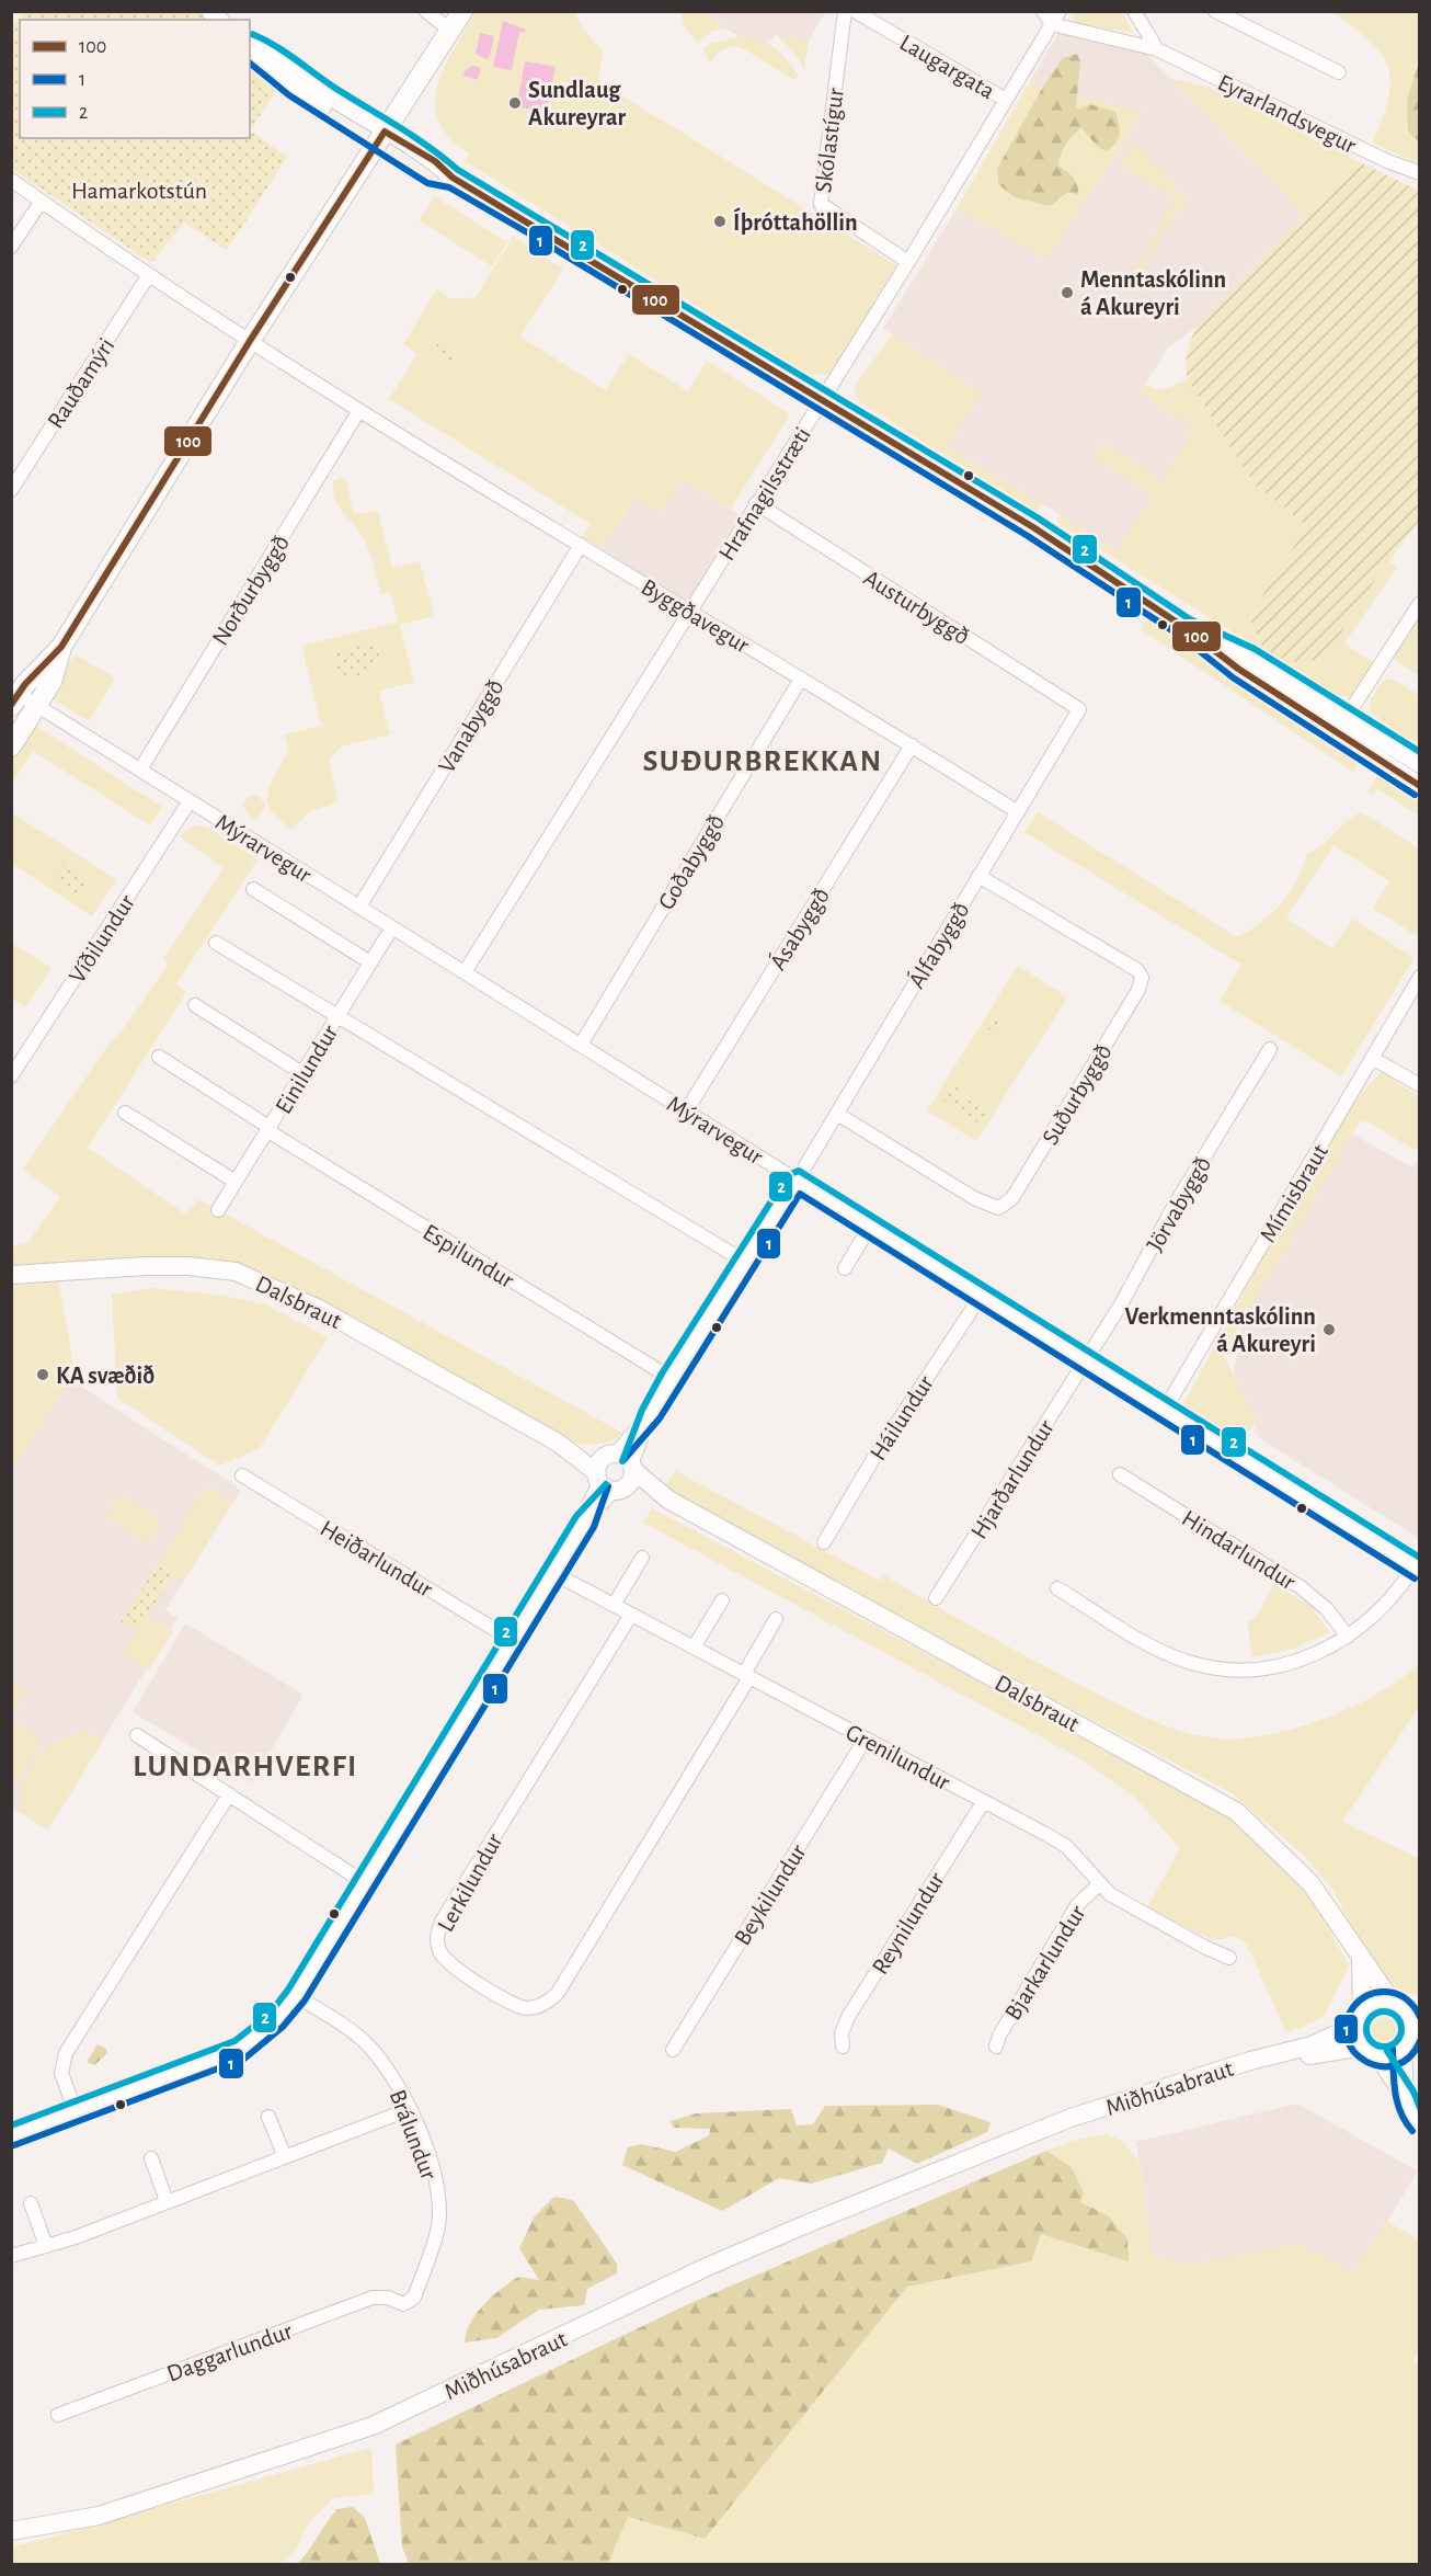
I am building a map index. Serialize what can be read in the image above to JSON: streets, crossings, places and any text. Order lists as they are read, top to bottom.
{
  "streets": {
    "street": [
      "Laugargata",
      "Eyrarlandsvegur",
      "Skólastígur",
      "Rauðamýri",
      "Hrafnagilsstræti",
      "Norðurbyggð",
      "Austurbyggð",
      "Byggðavegur",
      "Vanabyggð",
      "Mýrarvegur",
      "Goðabyggð",
      "Ásabyggð",
      "Víðilundur",
      "Álfabyggð",
      "Einilundur",
      "Suðurbyggð",
      "Mímisbraut",
      "Jörvabyggð",
      "Espilundur",
      "Dalsbraut",
      "Háilundur",
      "Hjarðarlundur",
      "Hindarlundur",
      "Heiðarlundur",
      "Grenilundur",
      "Lerkilundur",
      "Beykilundur",
      "Reynilundur",
      "Bjarkarlundur",
      "Miðhúsabraut",
      "Brálundur",
      "Daggarlundur"
    ]
  },
  "crossings": [
    ["Laugargata", "Hrafnagilsstræti"],
    ["Eyrarlandsvegur", "Hrafnagilsstræti"],
    ["Skólastígur", "Hrafnagilsstræti"],
    ["Rauðamýri", "Byggðavegur"],
    ["Hrafnagilsstræti", "Austurbyggð"],
    ["Hrafnagilsstræti", "Byggðavegur"],
    ["Hrafnagilsstræti", "Mýrarvegur"],
    ["Norðurbyggð", "Byggðavegur"],
    ["Norðurbyggð", "Mýrarvegur"],
    ["Austurbyggð", "Álfabyggð"],
    ["Byggðavegur", "Vanabyggð"],
    ["Byggðavegur", "Goðabyggð"],
    ["Byggðavegur", "Ásabyggð"],
    ["Byggðavegur", "Álfabyggð"],
    ["Vanabyggð", "Mýrarvegur"],
    ["Mýrarvegur", "Goðabyggð"],
    ["Mýrarvegur", "Ásabyggð"],
    ["Mýrarvegur", "Víðilundur"],
    ["Mýrarvegur", "Álfabyggð"],
    ["Mýrarvegur", "Einilundur"],
    ["Mýrarvegur", "Mímisbraut"],
    ["Mýrarvegur", "Jörvabyggð"],
    ["Mýrarvegur", "Háilundur"],
    ["Mýrarvegur", "Hjarðarlundur"],
    ["Álfabyggð", "Suðurbyggð"],
    ["Álfabyggð", "Espilundur"],
    ["Álfabyggð", "Dalsbraut"],
    ["Einilundur", "Espilundur"],
    ["Jörvabyggð", "Hjarðarlundur"],
    ["Dalsbraut", "Miðhúsabraut"],
    ["Grenilundur", "Lerkilundur"],
    ["Grenilundur", "Beykilundur"],
    ["Grenilundur", "Reynilundur"],
    ["Grenilundur", "Bjarkarlundur"],
    ["Brálundur", "Daggarlundur"]
  ],
  "districts": ["SUÐURBREKKAN", "LUNDARHVERFI"],
  "parks": ["Hamarkotstún"],
  "places": [
    "Sundlaug Akureyrar",
    "Íþróttahöllin",
    "Menntaskólinn á Akureyri",
    "Verkmenntaskólinn á Akureyri",
    "KA svæðið"
  ],
  "lines": ["transit line 2", "transit line 1", "transit line 100"],
  "legend": ["100", "1", "2"]
}
